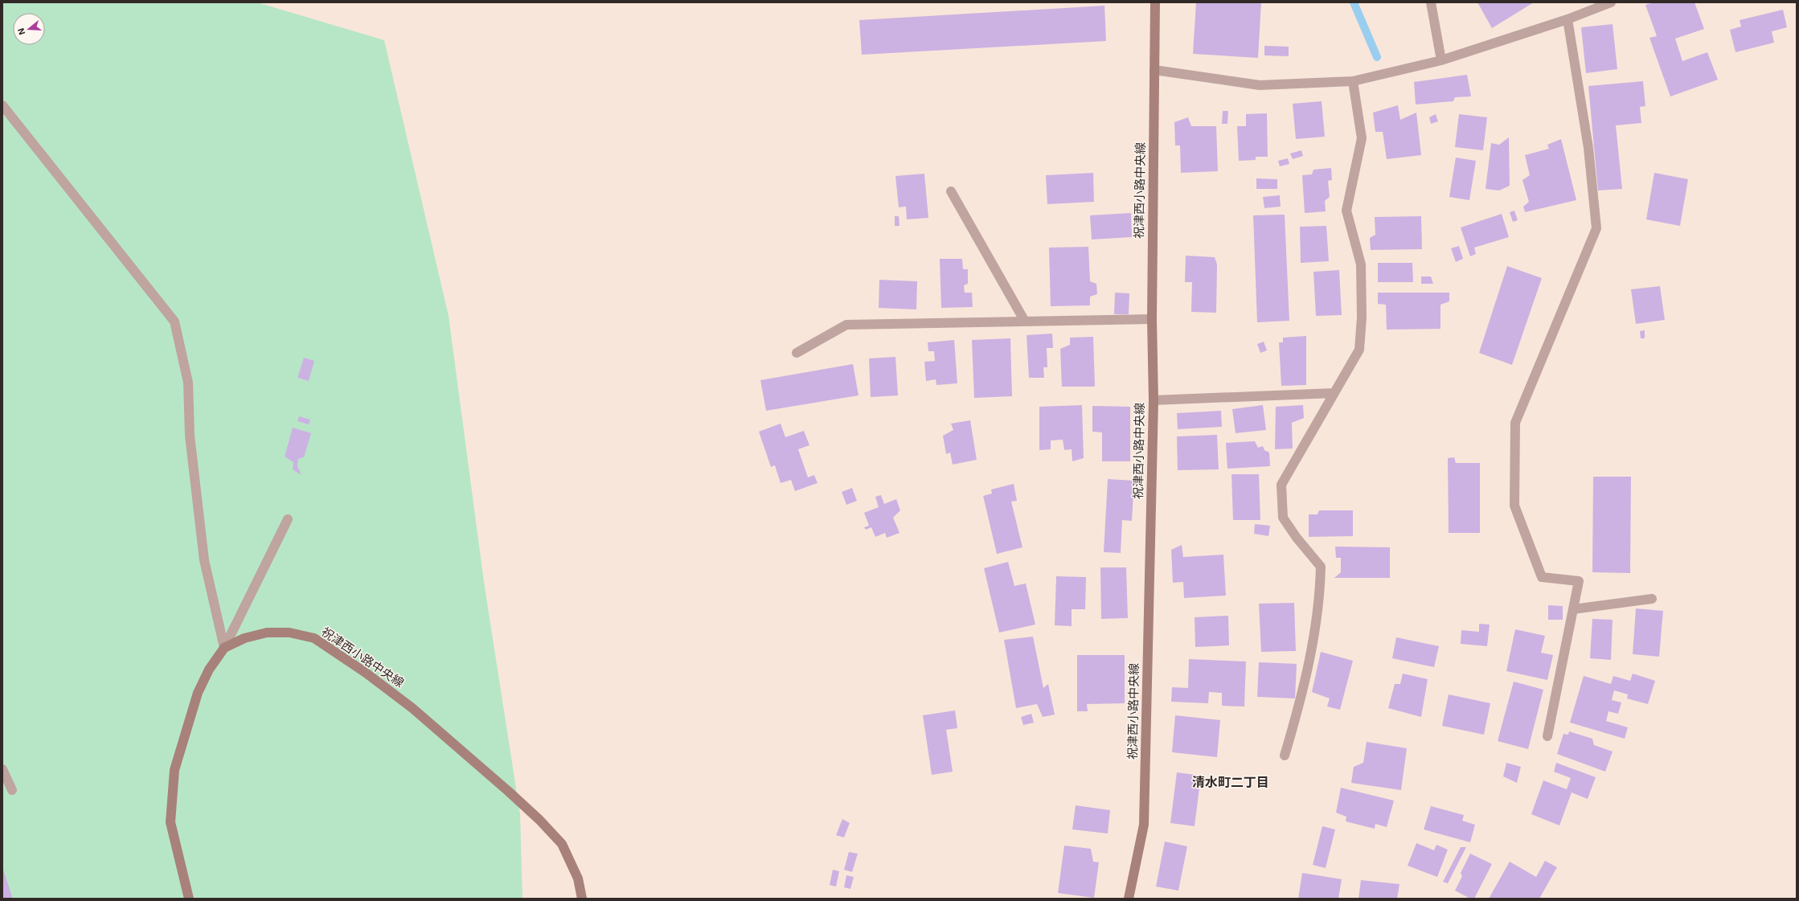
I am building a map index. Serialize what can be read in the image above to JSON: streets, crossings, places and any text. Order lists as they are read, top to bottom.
{
  "streets": {
    "main road": ["祝津西小路中央線"]
  },
  "districts": ["清水町二丁目"],
  "north": "left"
}
